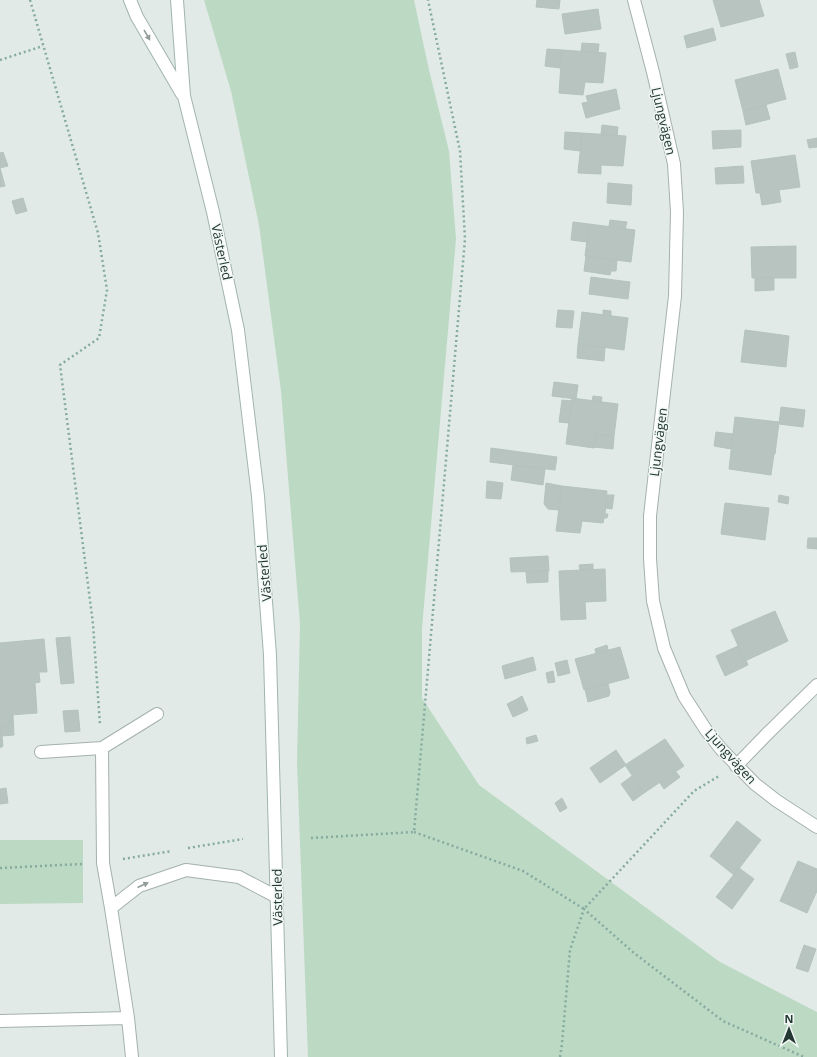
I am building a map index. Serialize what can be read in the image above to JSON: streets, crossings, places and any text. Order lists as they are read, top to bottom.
{
  "streets": {
    "street": ["Ljungvägen", "Västerled"]
  },
  "north": "top"
}
